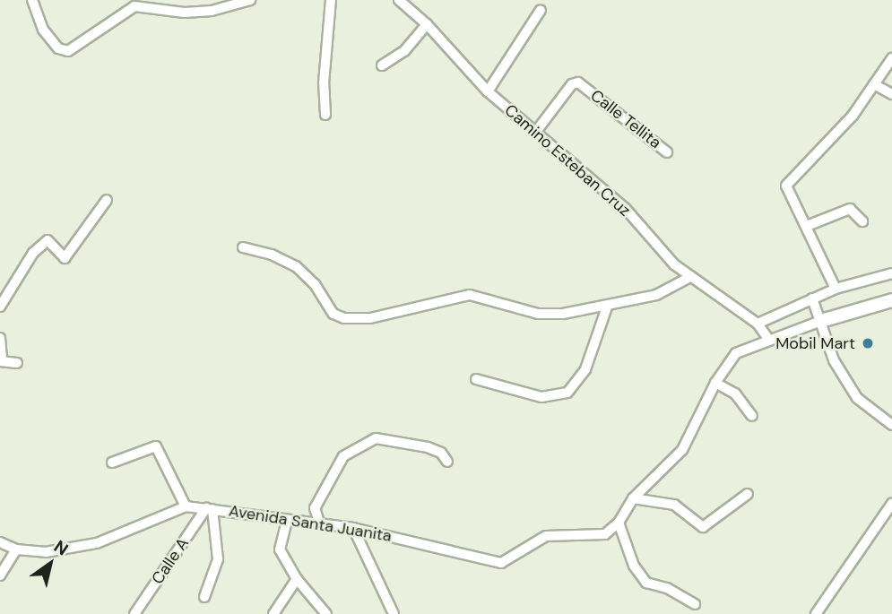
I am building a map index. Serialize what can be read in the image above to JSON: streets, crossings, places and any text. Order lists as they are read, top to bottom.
{
  "streets": {
    "street": [
      "Calle Tellita",
      "Camino Esteban Cruz",
      "Avenida Santa Juanita",
      "Calle A"
    ]
  },
  "crossings": [
    ["Calle Tellita", "Camino Esteban Cruz"],
    ["Avenida Santa Juanita", "Calle A"]
  ],
  "places": ["Mobil Mart"],
  "north": "top right"
}
